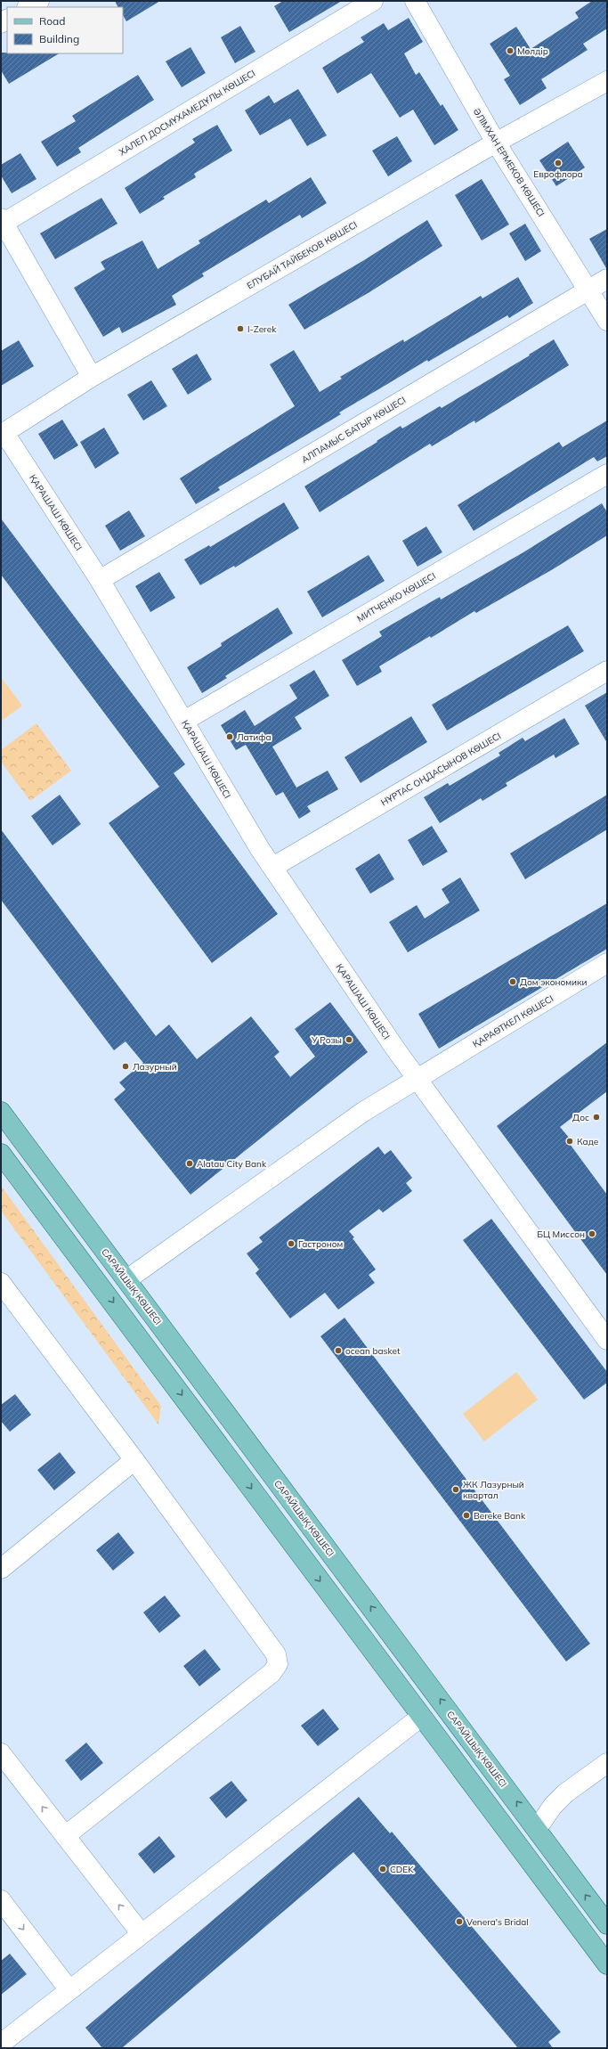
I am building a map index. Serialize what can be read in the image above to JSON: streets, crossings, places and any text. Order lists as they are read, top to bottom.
{
  "streets": {
    "main road": ["САРАЙШЫҚ КӨШЕСІ"],
    "street": [
      "ХАЛЕЛ ДОСМҰХАМЕДҰЛЫ КӨШЕСІ",
      "ӘЛІМХАН ЕРМЕКОВ КӨШЕСІ",
      "ЕЛУБАЙ ТАЙБЕКОВ КӨШЕСІ",
      "АЛПАМЫС БАТЫР КӨШЕСІ",
      "ҚАРАШАШ КӨШЕСІ",
      "МИТЧЕНКО КӨШЕСІ",
      "НҰРТАС ОҢДАСЫНОВ КӨШЕСІ",
      "ҚАРАӨТКЕЛ КӨШЕСІ"
    ]
  },
  "crossings": [
    ["ӘЛІМХАН ЕРМЕКОВ КӨШЕСІ", "ЕЛУБАЙ ТАЙБЕКОВ КӨШЕСІ"],
    ["ӘЛІМХАН ЕРМЕКОВ КӨШЕСІ", "АЛПАМЫС БАТЫР КӨШЕСІ"],
    ["ЕЛУБАЙ ТАЙБЕКОВ КӨШЕСІ", "ҚАРАШАШ КӨШЕСІ"],
    ["АЛПАМЫС БАТЫР КӨШЕСІ", "ҚАРАШАШ КӨШЕСІ"],
    ["ҚАРАШАШ КӨШЕСІ", "МИТЧЕНКО КӨШЕСІ"],
    ["ҚАРАШАШ КӨШЕСІ", "НҰРТАС ОҢДАСЫНОВ КӨШЕСІ"],
    ["ҚАРАШАШ КӨШЕСІ", "ҚАРАӨТКЕЛ КӨШЕСІ"],
    ["ҚАРАӨТКЕЛ КӨШЕСІ", "САРАЙШЫҚ КӨШЕСІ"]
  ],
  "places": [
    "Мөлдір",
    "Еврофлора",
    "I-Zerek",
    "Латифа",
    "Дом экономики",
    "У Розы",
    "Лазурный",
    "Дос",
    "Каде",
    "Alatau City Bank",
    "БЦ Миссон",
    "Гастроном",
    "ocean basket",
    "ЖК Лазурный квартал",
    "Bereke Bank",
    "CDEK",
    "Venera's Bridal"
  ],
  "legend": ["Road", "Building"]
}
